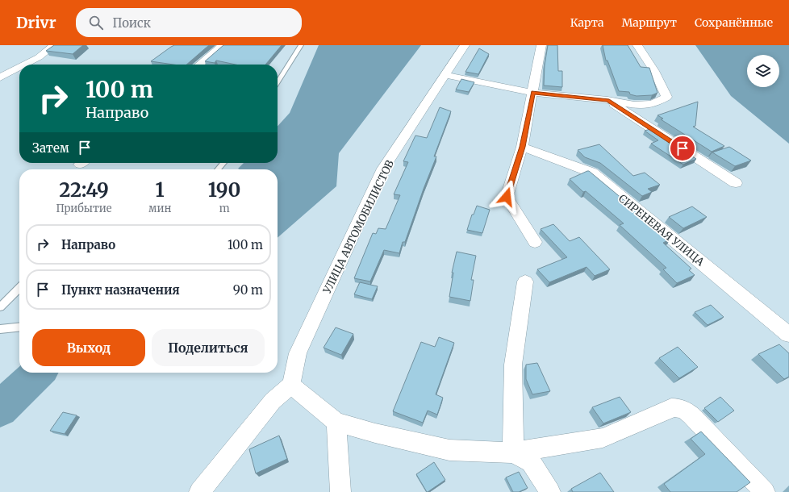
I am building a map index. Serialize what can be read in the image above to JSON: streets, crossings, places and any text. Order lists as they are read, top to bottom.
{
  "streets": {
    "street": ["УЛИЦА АВТОМОБИЛИСТОВ", "СИРЕНЕВАЯ УЛИЦА"]
  },
  "page": {
    "header": "Drivr",
    "search": "Поиск",
    "nav": ["Карта", "Маршрут", "Сохранённые"],
    "turn": ["100 m", "Направо"],
    "then": "Затем",
    "eta": [
      "22:49",
      "Прибытие",
      "1",
      "мин",
      "190",
      "m"
    ],
    "list": [
      {
        "name": "Направо",
        "value": "100 m"
      },
      {
        "name": "Пункт назначения",
        "value": "90 m"
      }
    ],
    "buttons": ["Выход", "Поделиться"]
  }
}
